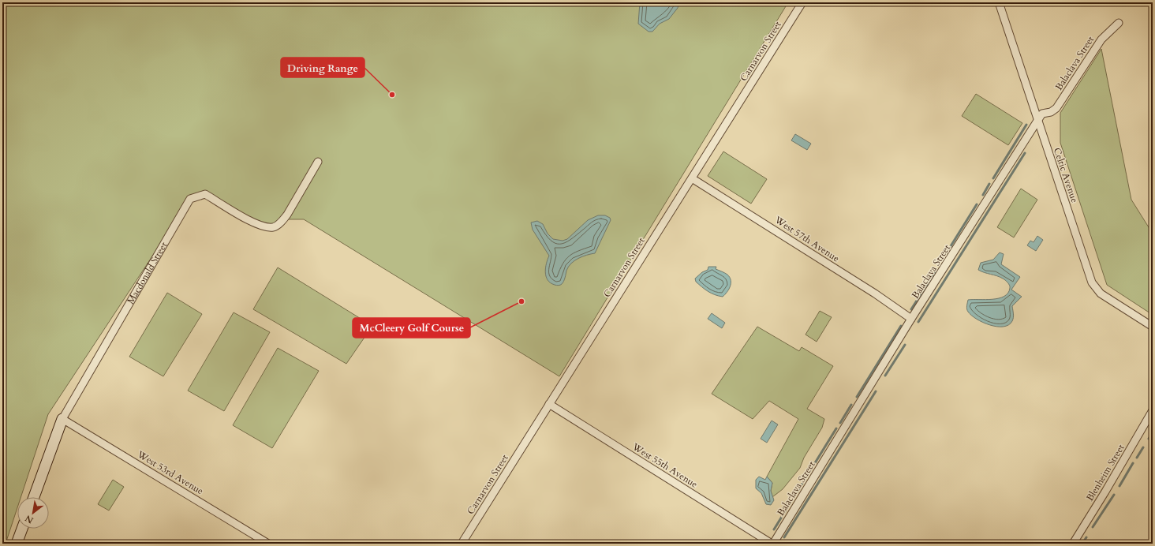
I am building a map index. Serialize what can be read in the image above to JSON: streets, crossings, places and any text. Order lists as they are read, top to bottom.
{
  "streets": {
    "street": [
      "Carnarvon Street",
      "Balaclava Street",
      "Celtic Avenue",
      "West 57th Avenue",
      "Macdonald Street",
      "West 55th Avenue",
      "West 53rd Avenue",
      "Blenheim Street"
    ]
  },
  "crossings": [
    ["Carnarvon Street", "West 57th Avenue"],
    ["Carnarvon Street", "West 55th Avenue"],
    ["Balaclava Street", "Celtic Avenue"],
    ["Balaclava Street", "West 57th Avenue"],
    ["Balaclava Street", "West 55th Avenue"],
    ["Macdonald Street", "West 53rd Avenue"]
  ],
  "places": ["Driving Range", "McCleery Golf Course"],
  "north": "bottom left"
}
